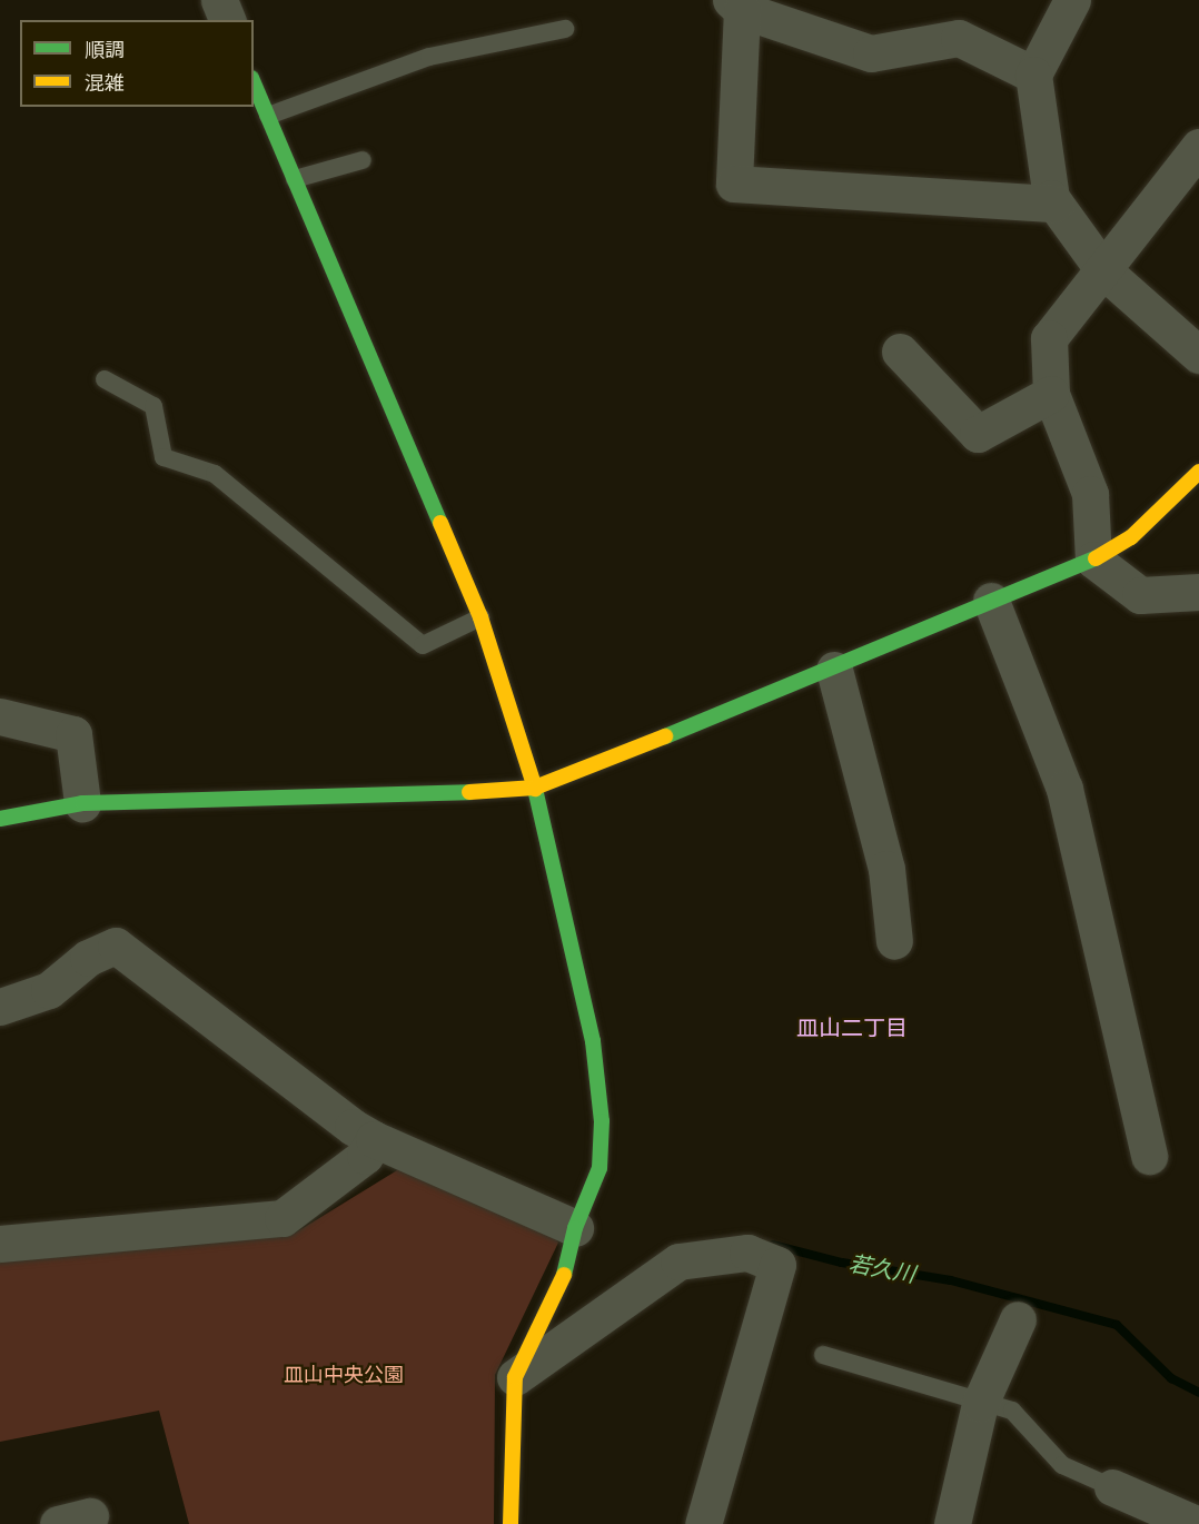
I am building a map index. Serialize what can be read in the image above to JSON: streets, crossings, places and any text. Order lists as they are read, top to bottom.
{
  "districts": ["皿山二丁目"],
  "water": ["若久川"],
  "parks": ["皿山中央公園"],
  "legend": ["順調", "混雑"]
}
